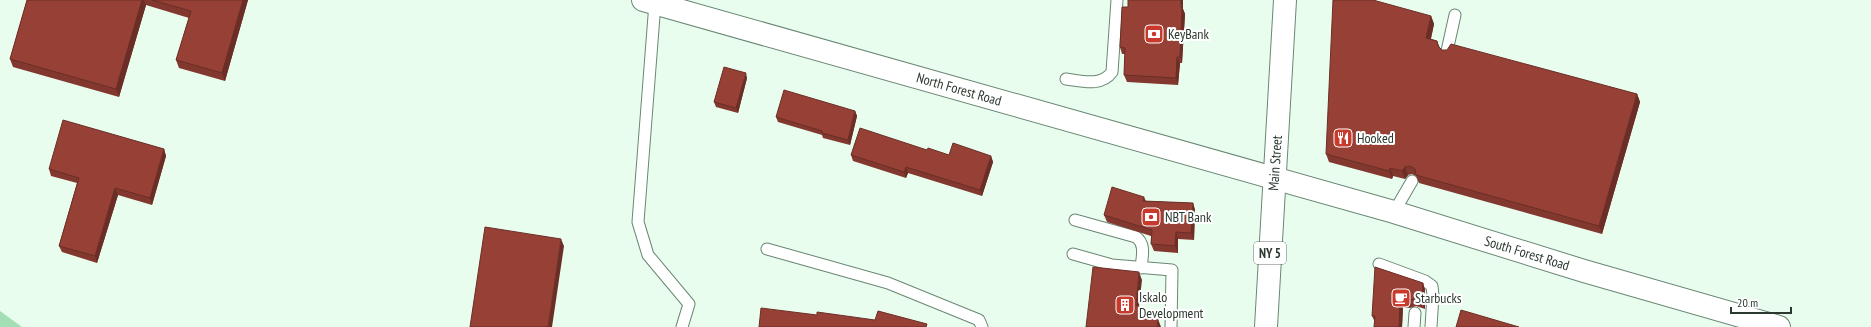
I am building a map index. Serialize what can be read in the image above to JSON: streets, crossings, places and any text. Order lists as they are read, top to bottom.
{
  "streets": {
    "street": [
      "North Forest Road",
      "Main Street",
      "NY 5",
      "South Forest Road"
    ]
  },
  "crossings": [
    ["North Forest Road", "Main Street"],
    ["North Forest Road", "South Forest Road"],
    ["Main Street", "South Forest Road"]
  ],
  "places": {
    "bank": ["KeyBank", "NBT Bank"],
    "restaurant": ["Hooked"],
    "cafe": ["Starbucks"],
    "building": ["Iskalo Development"]
  },
  "scale_bar": "20 m"
}
